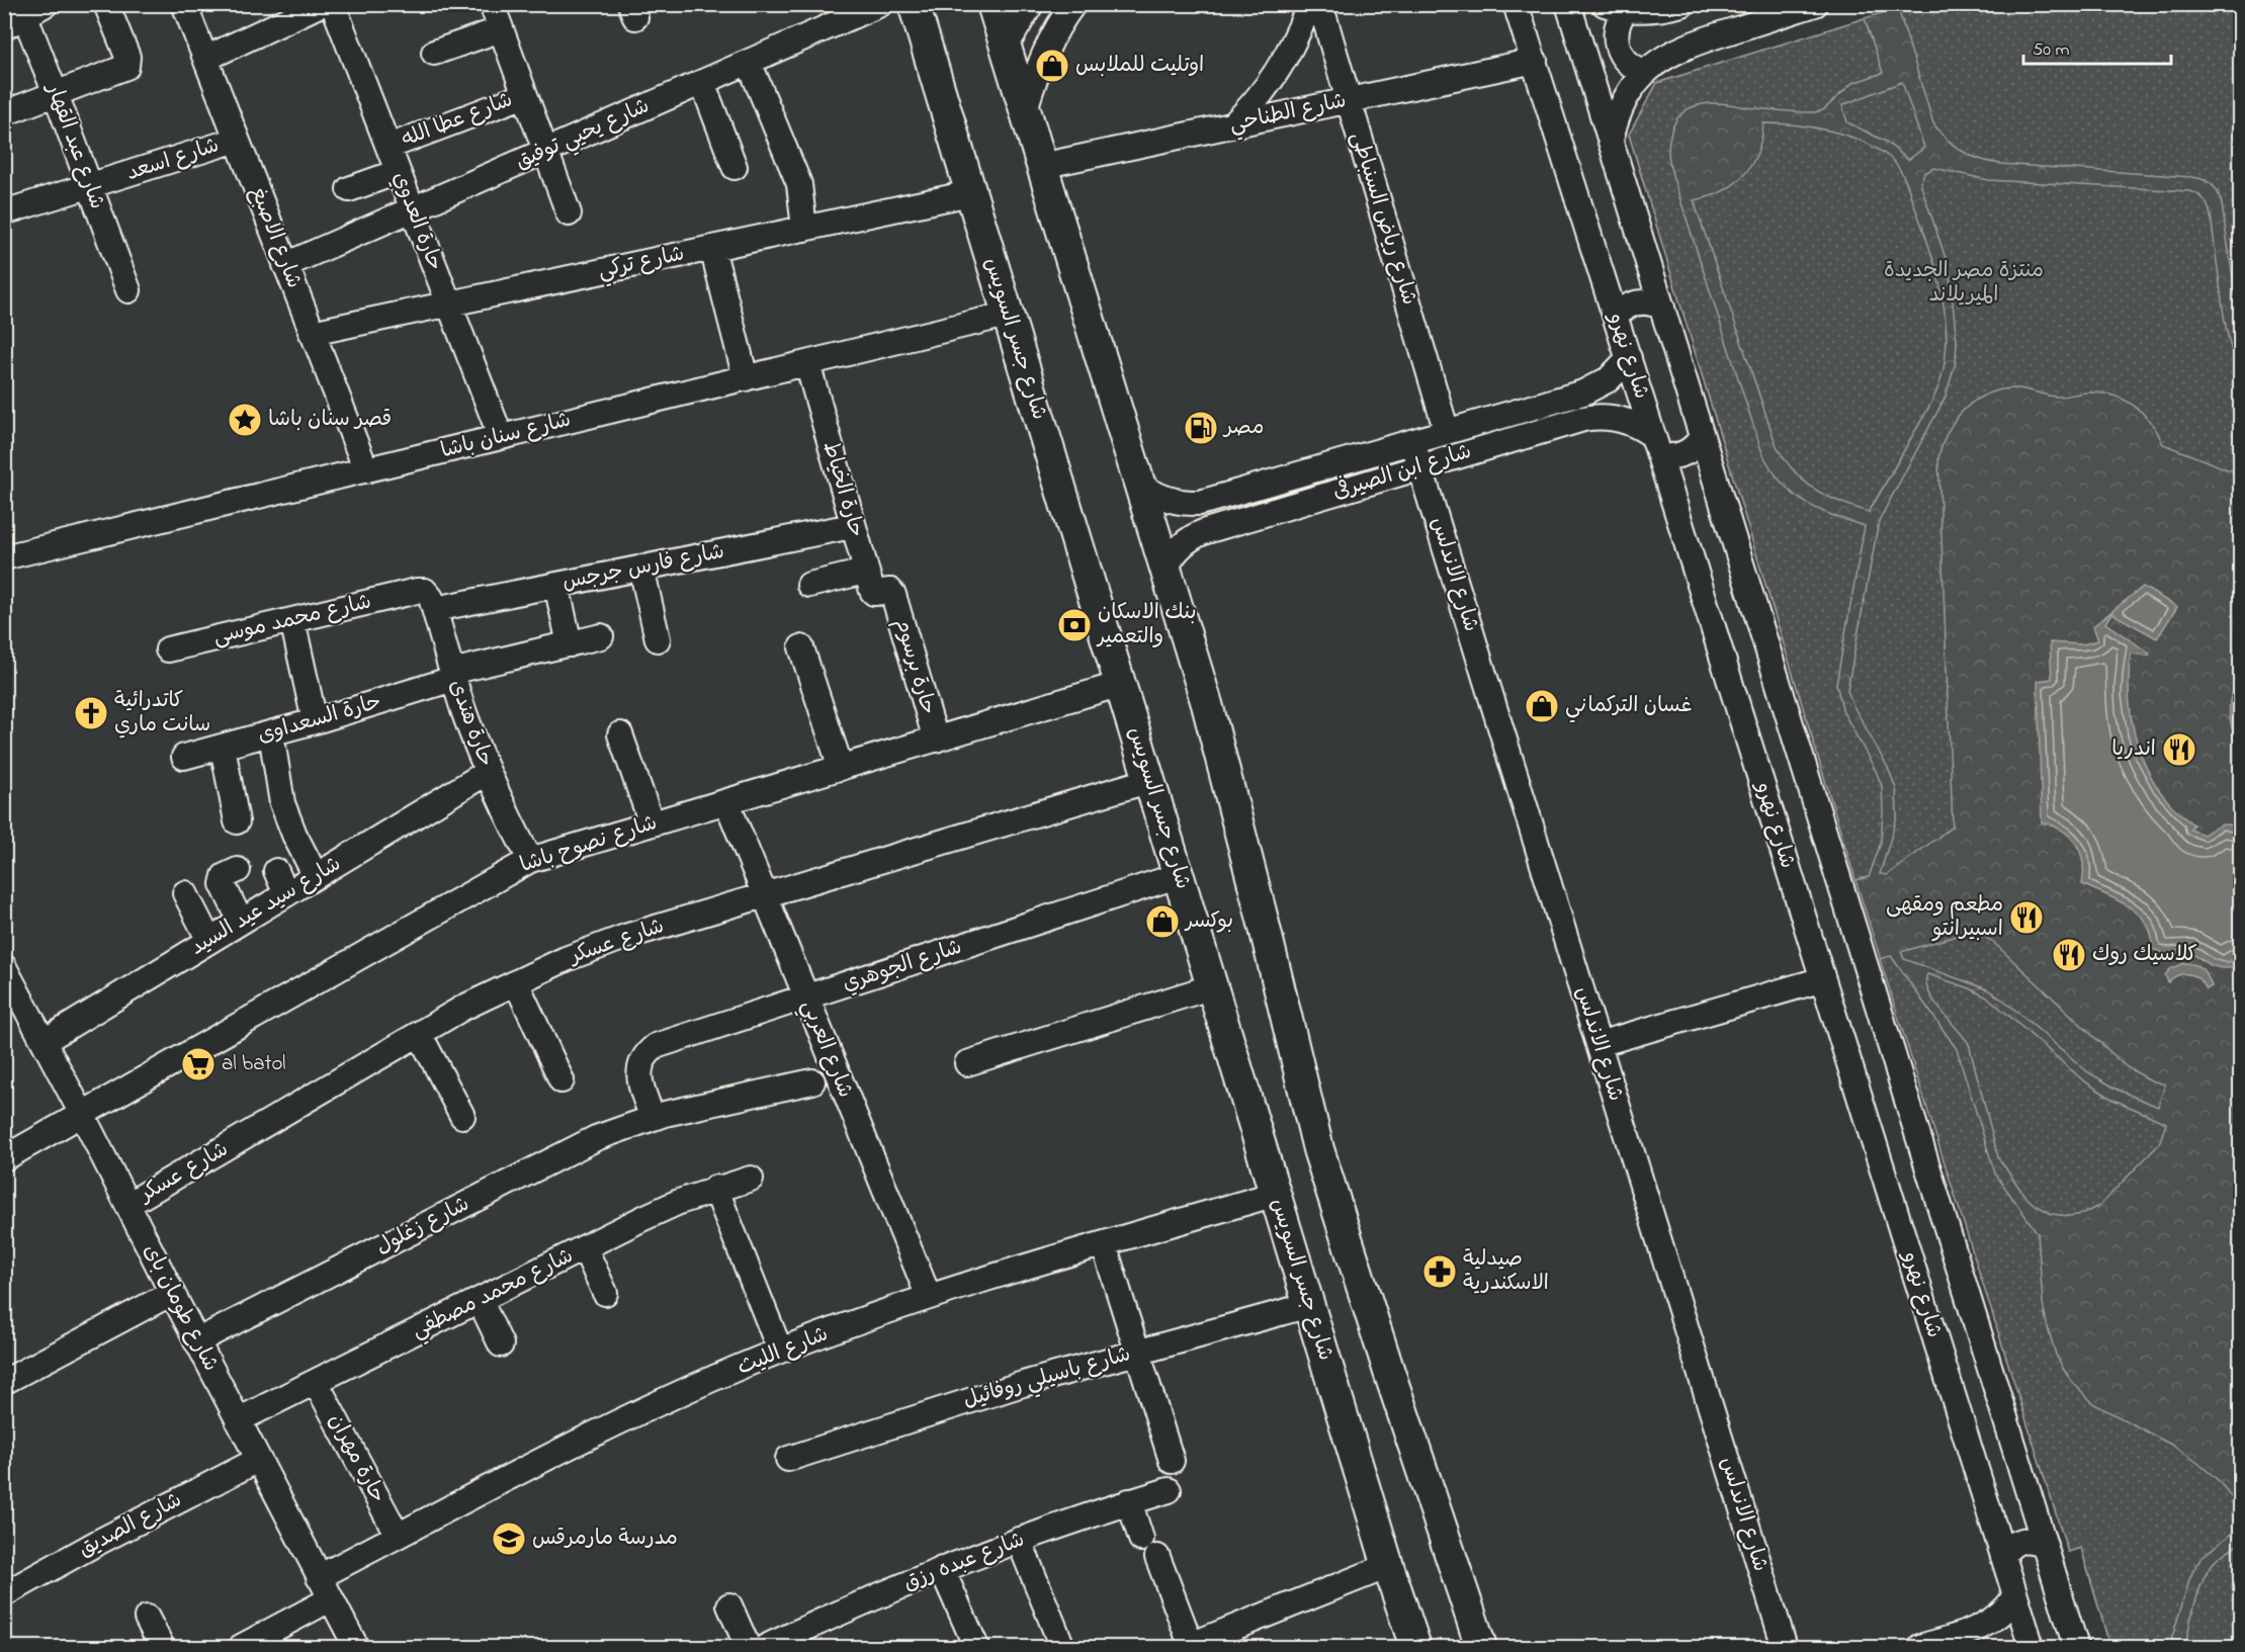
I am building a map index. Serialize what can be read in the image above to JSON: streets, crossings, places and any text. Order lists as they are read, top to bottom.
{
  "streets": {
    "main road": ["شارع جسر السويس"],
    "street": [
      "شارع الطناحي",
      "شارع عطا الله",
      "شارع يحيي توفيق",
      "شارع عبد القهار",
      "شارع اسعد",
      "شارع رياض السنباطى",
      "حارة العدوي",
      "شارع الاصبغ",
      "شارع تركي",
      "شارع نهرو",
      "شارع سنان باشا",
      "شارع ابن الصيرفى",
      "حارة الخياط",
      "شارع فارس جرجس",
      "شارع الاندلس",
      "شارع محمد موسى",
      "حارة برسوم",
      "حارة السعداوى",
      "حارة هندى",
      "شارع نصوح باشا",
      "شارع سيد عيد السيد",
      "شارع عسكر",
      "شارع الجوهري",
      "شارع العربي",
      "شارع زغلول",
      "شارع محمد مصطفي",
      "شارع طومان باى",
      "شارع الليث",
      "شارع باسيلي روفائيل",
      "حارة مهران",
      "شارع الصديق",
      "شارع عبده رزق"
    ]
  },
  "crossings": [
    ["شارع الطناحي", "شارع رياض السنباطى"],
    ["شارع الطناحي", "شارع نهرو"],
    ["شارع عطا الله", "حارة العدوي"],
    ["شارع يحيي توفيق", "حارة العدوي"],
    ["شارع يحيي توفيق", "شارع الاصبغ"],
    ["شارع عبد القهار", "شارع اسعد"],
    ["شارع اسعد", "شارع الاصبغ"],
    ["شارع رياض السنباطى", "شارع ابن الصيرفى"],
    ["حارة العدوي", "شارع تركي"],
    ["حارة العدوي", "شارع سنان باشا"],
    ["شارع الاصبغ", "شارع تركي"],
    ["شارع الاصبغ", "شارع سنان باشا"],
    ["شارع تركي", "شارع جسر السويس"],
    ["شارع جسر السويس", "شارع سنان باشا"],
    ["شارع جسر السويس", "شارع نصوح باشا"],
    ["شارع جسر السويس", "شارع عسكر"],
    ["شارع جسر السويس", "شارع الجوهري"],
    ["شارع جسر السويس", "شارع الليث"],
    ["شارع جسر السويس", "شارع باسيلي روفائيل"],
    ["شارع نهرو", "شارع ابن الصيرفى"],
    ["شارع سنان باشا", "حارة الخياط"],
    ["شارع ابن الصيرفى", "شارع الاندلس"],
    ["حارة الخياط", "شارع فارس جرجس"],
    ["حارة الخياط", "حارة برسوم"],
    ["شارع فارس جرجس", "شارع محمد موسى"],
    ["شارع فارس جرجس", "حارة هندى"],
    ["شارع محمد موسى", "حارة هندى"],
    ["حارة برسوم", "شارع نصوح باشا"],
    ["حارة السعداوى", "حارة هندى"],
    ["حارة هندى", "شارع نصوح باشا"],
    ["حارة هندى", "شارع سيد عيد السيد"],
    ["شارع نصوح باشا", "شارع العربي"],
    ["شارع نصوح باشا", "شارع طومان باى"],
    ["شارع سيد عيد السيد", "شارع طومان باى"],
    ["شارع عسكر", "شارع العربي"],
    ["شارع عسكر", "شارع طومان باى"],
    ["شارع الجوهري", "شارع العربي"],
    ["شارع الجوهري", "شارع زغلول"],
    ["شارع العربي", "شارع الليث"],
    ["شارع زغلول", "شارع طومان باى"],
    ["شارع محمد مصطفي", "شارع طومان باى"],
    ["شارع محمد مصطفي", "حارة مهران"],
    ["شارع طومان باى", "شارع الليث"],
    ["شارع طومان باى", "شارع الصديق"],
    ["شارع الليث", "حارة مهران"]
  ],
  "parks": ["منتزة مصر الجديدة الميريلاند"],
  "places": {
    "shop": ["اوتليت للملابس", "غسان التركماني", "بوكسر"],
    "place": ["قصر سنان باشا"],
    "fuel station": ["مصر"],
    "bank": ["بنك الاسكان والتعمير"],
    "church": ["كاتدرائية سانت ماري"],
    "restaurant": ["اندريا", "مطعم ومقهى اسبيرانتو", "كلاسيك روك"],
    "supermarket": ["al batol"],
    "pharmacy": ["صيدلية الاسكندرية"],
    "school or university": ["مدرسة مارمرقس"]
  },
  "scale_bar": "50 m"
}
